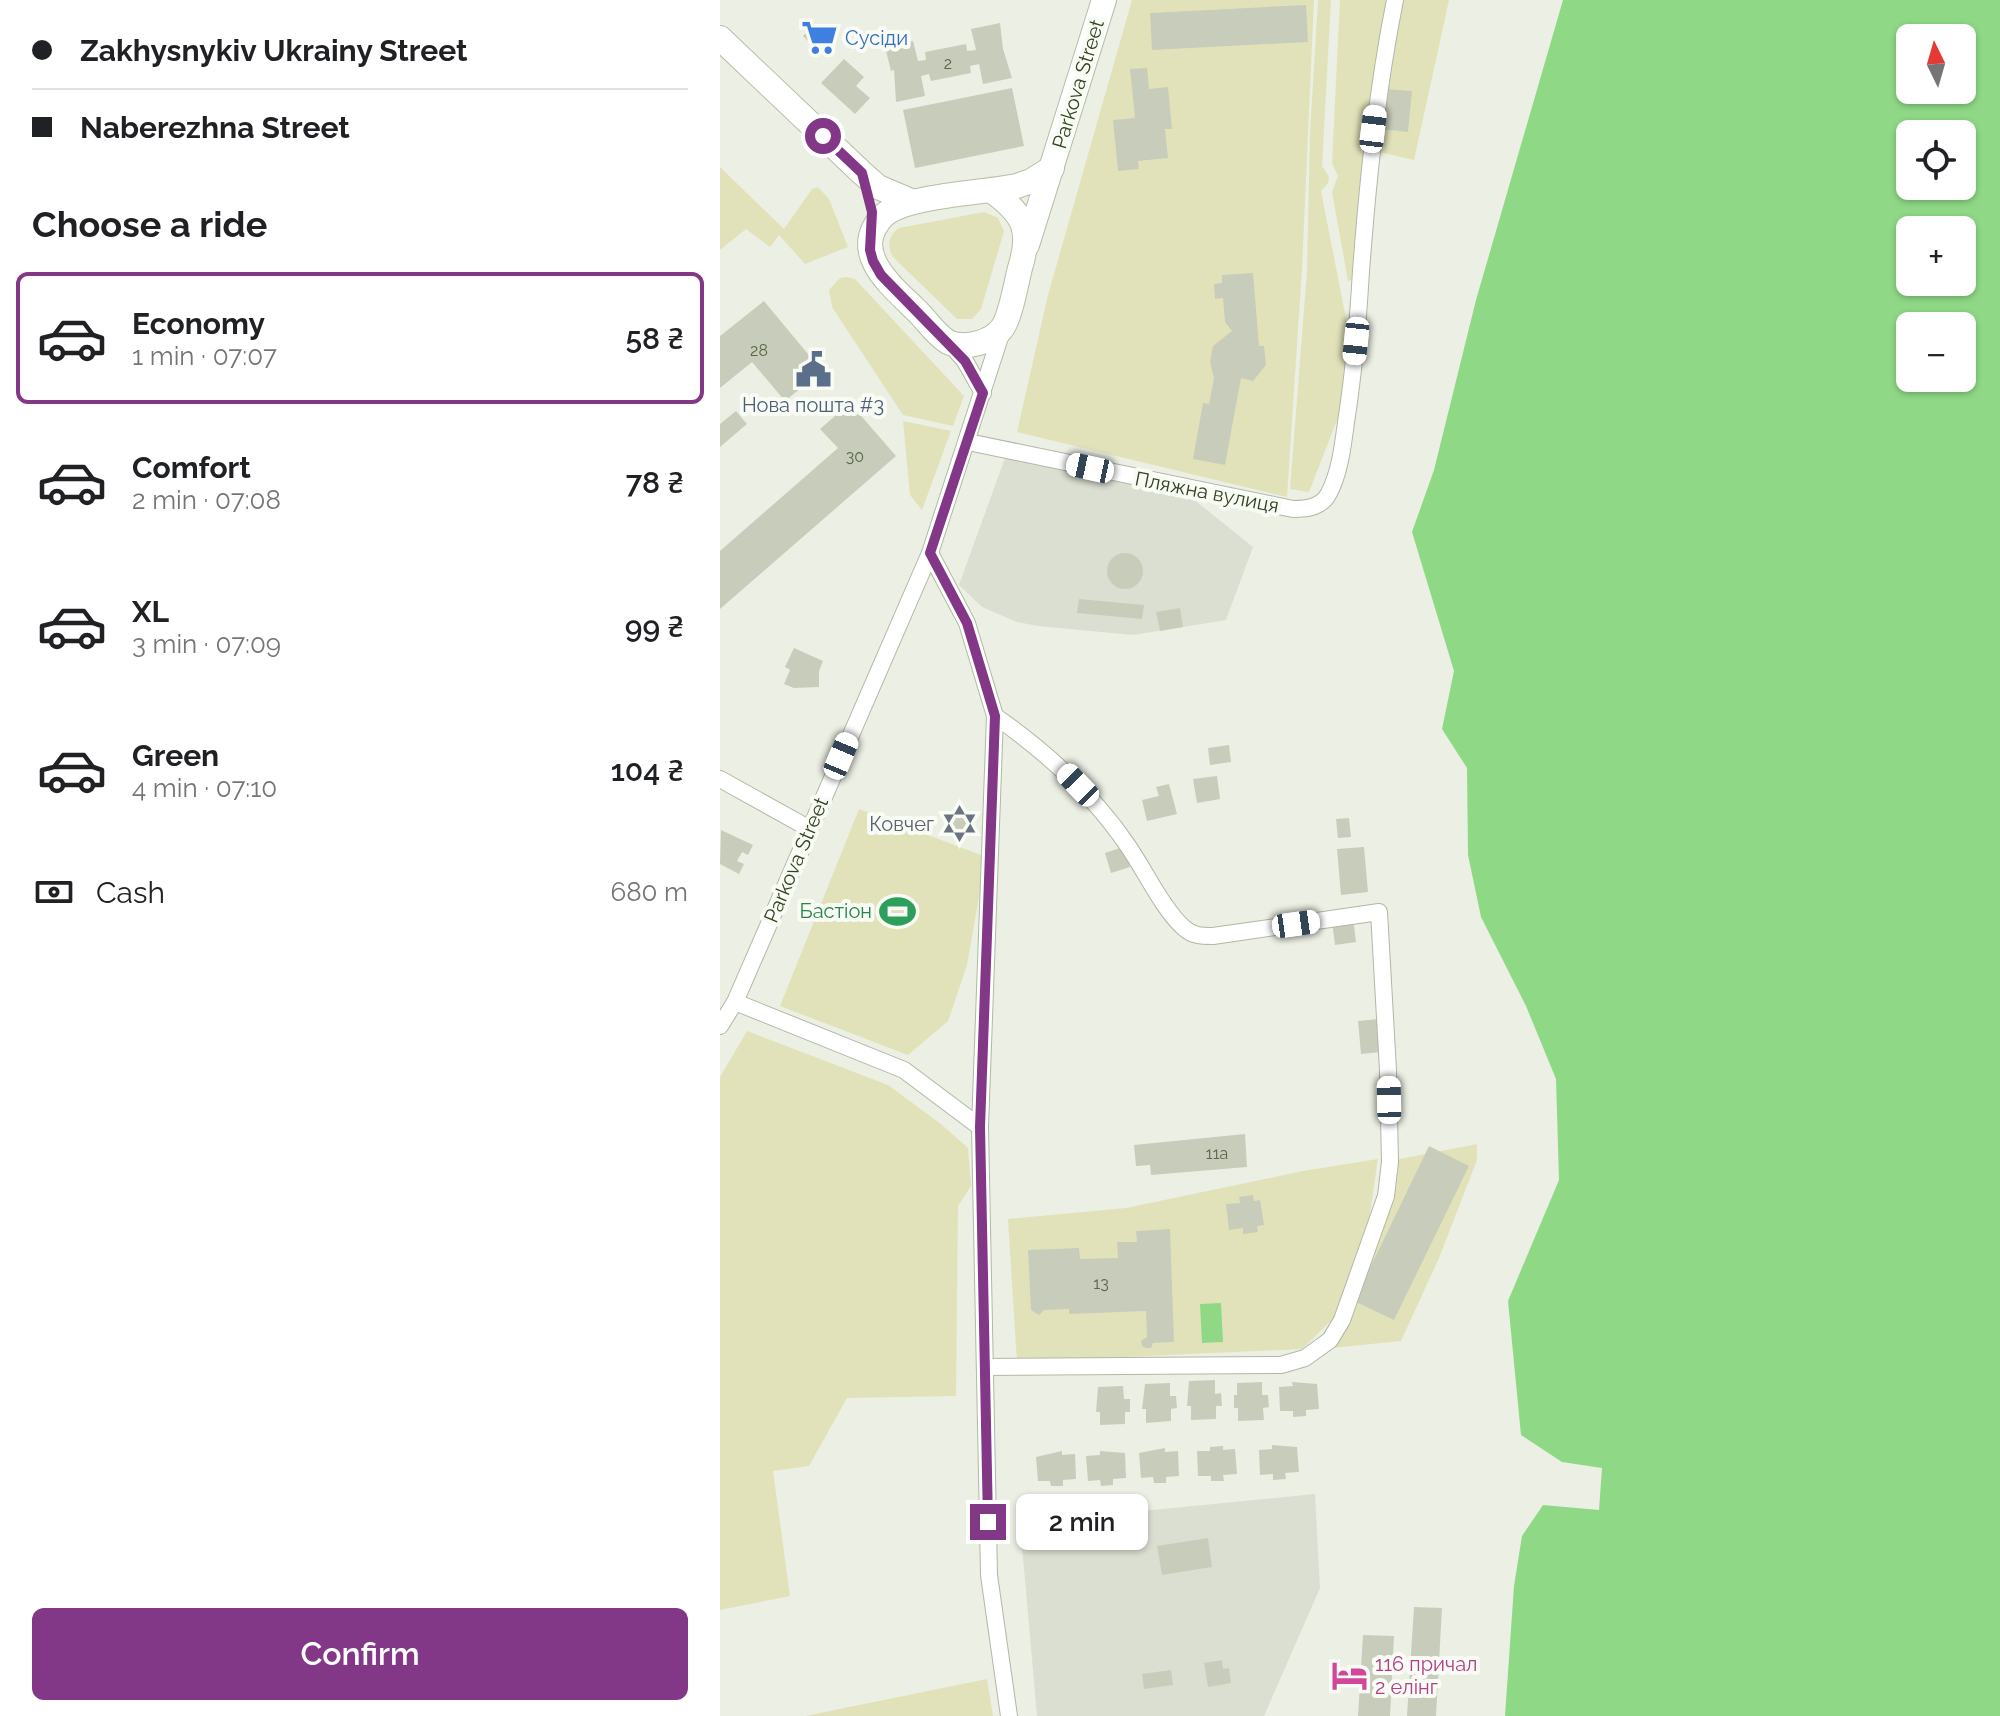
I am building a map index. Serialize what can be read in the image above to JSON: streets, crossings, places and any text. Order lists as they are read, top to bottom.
{
  "streets": {
    "street": ["Parkova Street", "Пляжна вулиця"]
  },
  "crossings": [
    ["Parkova Street", "Пляжна вулиця"]
  ],
  "places": {
    "supermarket": ["Сусіди"],
    "public building": ["Нова пошта #3"],
    "synagogue": ["Ковчег"],
    "sports": ["Бастіон"],
    "hotel": ["116 причал 2 елінг"]
  },
  "house_numbers": [
    "2",
    "28",
    "30",
    "11а",
    "13"
  ],
  "north": "top",
  "page": {
    "banner": ["Zakhysnykiv Ukrainy Street", "Naberezhna Street"],
    "map_buttons": ["+", "−"],
    "heading": "Choose a ride",
    "list": [
      {
        "name": "Economy",
        "note": "1 min · 07:07",
        "value": "58 ₴"
      },
      {
        "name": "Comfort",
        "note": "2 min · 07:08",
        "value": "78 ₴"
      },
      {
        "name": "XL",
        "note": "3 min · 07:09",
        "value": "99 ₴"
      },
      {
        "name": "Green",
        "note": "4 min · 07:10",
        "value": "104 ₴"
      }
    ],
    "pay": ["Cash", "680 m"],
    "bubble": "2 min",
    "buttons": "Confirm"
  }
}
